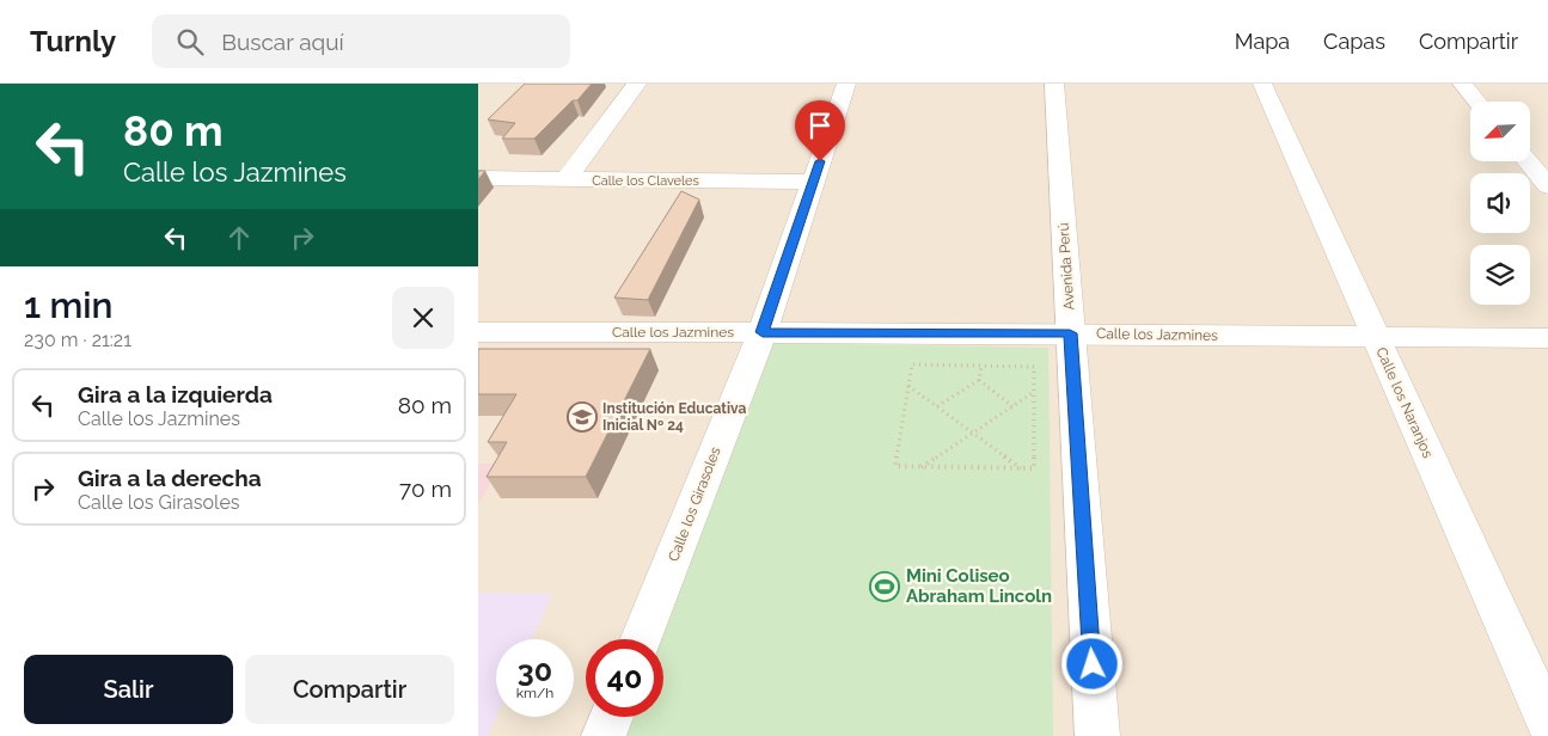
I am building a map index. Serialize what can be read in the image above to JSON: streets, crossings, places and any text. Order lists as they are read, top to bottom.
{
  "streets": {
    "street": [
      "Calle los Claveles",
      "Avenida Perú",
      "Calle los Jazmines",
      "Calle los Naranjos",
      "Calle los Girasoles"
    ]
  },
  "crossings": [
    ["Calle los Claveles", "Calle los Girasoles"],
    ["Avenida Perú", "Calle los Jazmines"],
    ["Calle los Jazmines", "Calle los Naranjos"],
    ["Calle los Jazmines", "Calle los Girasoles"]
  ],
  "places": {
    "school or university": ["Institución Educativa Inicial Nº 24"],
    "sports": ["Mini Coliseo Abraham Lincoln"]
  },
  "north": "bottom left",
  "page": {
    "header": "Turnly",
    "search": "Buscar aquí",
    "nav": ["Mapa", "Capas", "Compartir"],
    "turn": ["80 m", "Calle los Jazmines"],
    "heading": ["1 min", "230 m · 21:21"],
    "list": [
      {
        "name": "Gira a la izquierda",
        "note": "Calle los Jazmines",
        "value": "80 m"
      },
      {
        "name": "Gira a la derecha",
        "note": "Calle los Girasoles",
        "value": "70 m"
      }
    ],
    "speed": "30 km/h",
    "limit": "40",
    "buttons": ["Salir", "Compartir"]
  }
}
